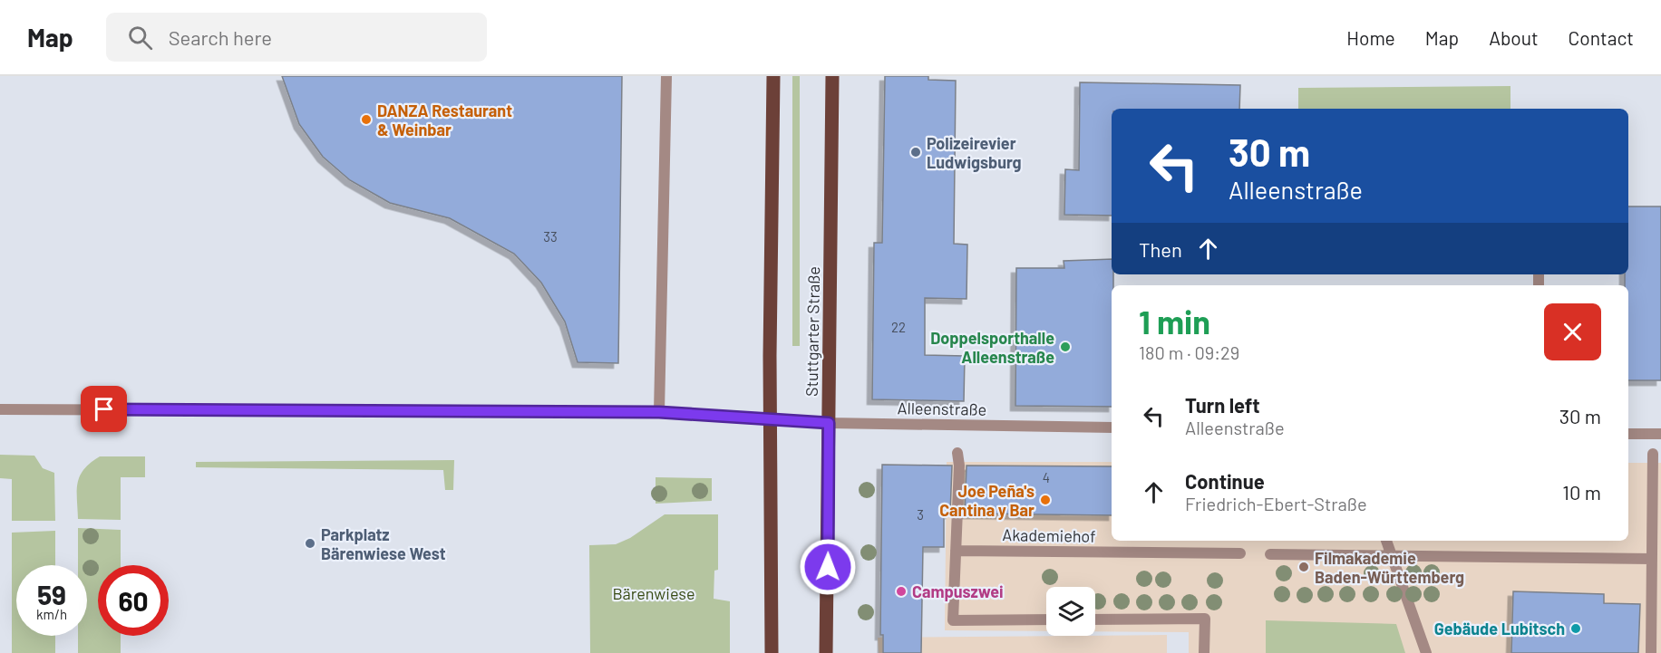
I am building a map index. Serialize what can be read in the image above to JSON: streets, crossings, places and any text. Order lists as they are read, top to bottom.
{
  "streets": {
    "main road": ["Stuttgarter Straße"],
    "street": ["Alleenstraße", "Akademiehof"]
  },
  "crossings": [
    ["Stuttgarter Straße", "Alleenstraße"]
  ],
  "parks": ["Bärenwiese"],
  "places": [
    "DANZA Restaurant & Weinbar",
    "Polizeirevier Ludwigsburg",
    "Doppelsporthalle Alleenstraße",
    "Joe Peña's Cantina y Bar",
    "Parkplatz Bärenwiese West",
    "Filmakademie Baden-Württemberg",
    "Campuszwei",
    "Gebäude Lubitsch"
  ],
  "house_numbers": [
    "33",
    "22",
    "4",
    "3"
  ],
  "page": {
    "header": "Map",
    "search": "Search here",
    "nav": [
      "Home",
      "Map",
      "About",
      "Contact"
    ],
    "turn": ["30 m", "Alleenstraße"],
    "then": "Then",
    "heading": ["1 min", "180 m · 09:29"],
    "list": [
      {
        "name": "Turn left",
        "note": "Alleenstraße",
        "value": "30 m"
      },
      {
        "name": "Continue",
        "note": "Friedrich-Ebert-Straße",
        "value": "10 m"
      }
    ],
    "speed": "59 km/h",
    "limit": "60"
  }
}
